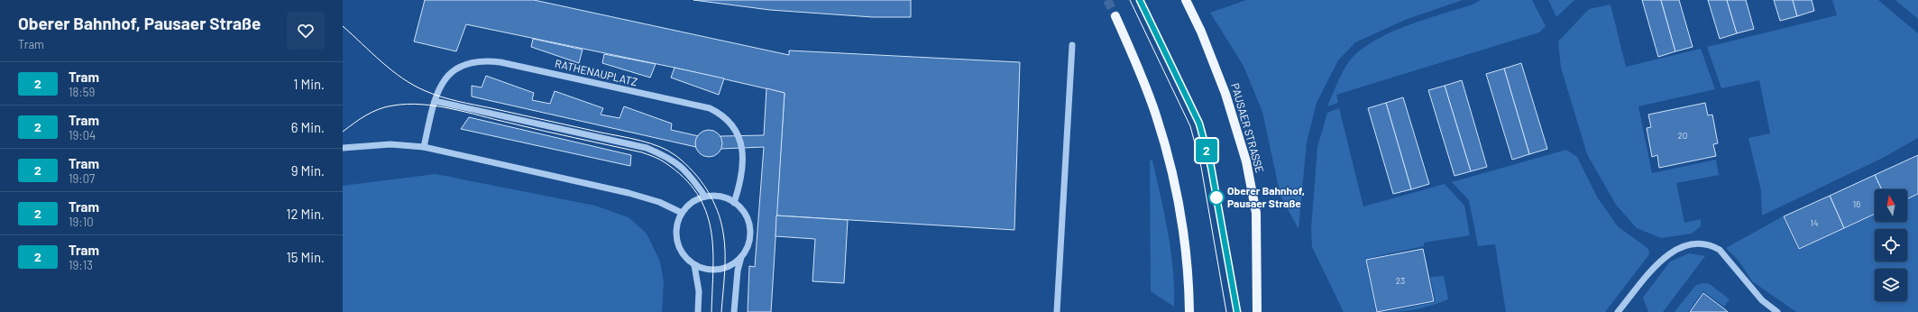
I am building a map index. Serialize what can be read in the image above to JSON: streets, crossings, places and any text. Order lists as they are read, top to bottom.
{
  "streets": {
    "main road": ["PAUSAER STRASSE"],
    "street": ["RATHENAUPLATZ"]
  },
  "places": ["Oberer Bahnhof, Pausaer Straße"],
  "lines": ["tram line 2"],
  "house_numbers": [
    "20",
    "16",
    "14",
    "23"
  ],
  "north": "top",
  "page": {
    "heading": ["Oberer Bahnhof, Pausaer Straße", "Tram"],
    "on_map": "2",
    "list": [
      {
        "mark": "2",
        "name": "Tram",
        "note": "18:59",
        "value": "1 Min."
      },
      {
        "mark": "2",
        "name": "Tram",
        "note": "19:04",
        "value": "6 Min."
      },
      {
        "mark": "2",
        "name": "Tram",
        "note": "19:07",
        "value": "9 Min."
      },
      {
        "mark": "2",
        "name": "Tram",
        "note": "19:10",
        "value": "12 Min."
      },
      {
        "mark": "2",
        "name": "Tram",
        "note": "19:13",
        "value": "15 Min."
      }
    ]
  }
}
